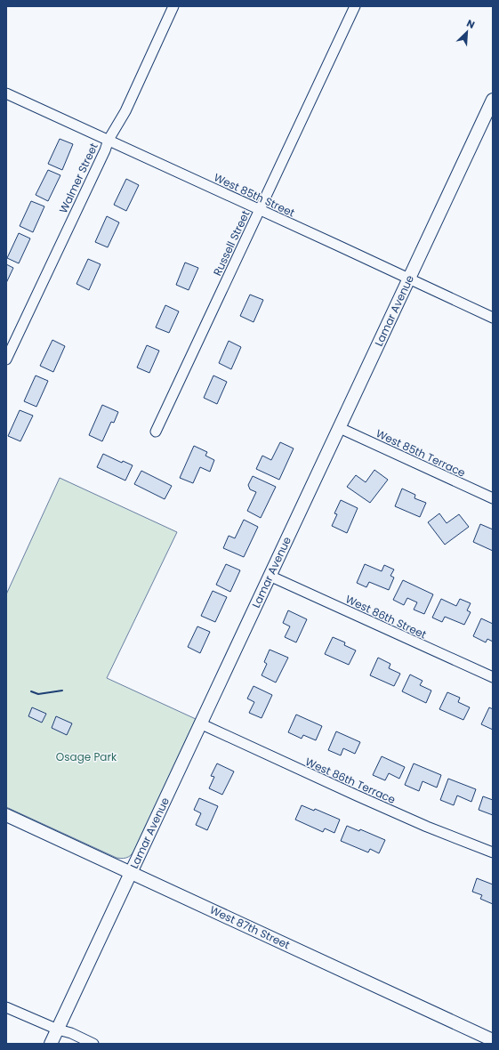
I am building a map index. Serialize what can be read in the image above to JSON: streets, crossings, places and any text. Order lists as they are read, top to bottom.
{
  "streets": {
    "street": [
      "Walmer Street",
      "West 85th Street",
      "Russell Street",
      "Lamar Avenue",
      "West 85th Terrace",
      "West 86th Street",
      "West 86th Terrace",
      "West 87th Street"
    ]
  },
  "crossings": [
    ["Walmer Street", "West 85th Street"],
    ["West 85th Street", "Russell Street"],
    ["West 85th Street", "Lamar Avenue"],
    ["Lamar Avenue", "West 85th Terrace"],
    ["Lamar Avenue", "West 86th Street"],
    ["Lamar Avenue", "West 86th Terrace"],
    ["Lamar Avenue", "West 87th Street"]
  ],
  "parks": ["Osage Park"],
  "north": "top right"
}
